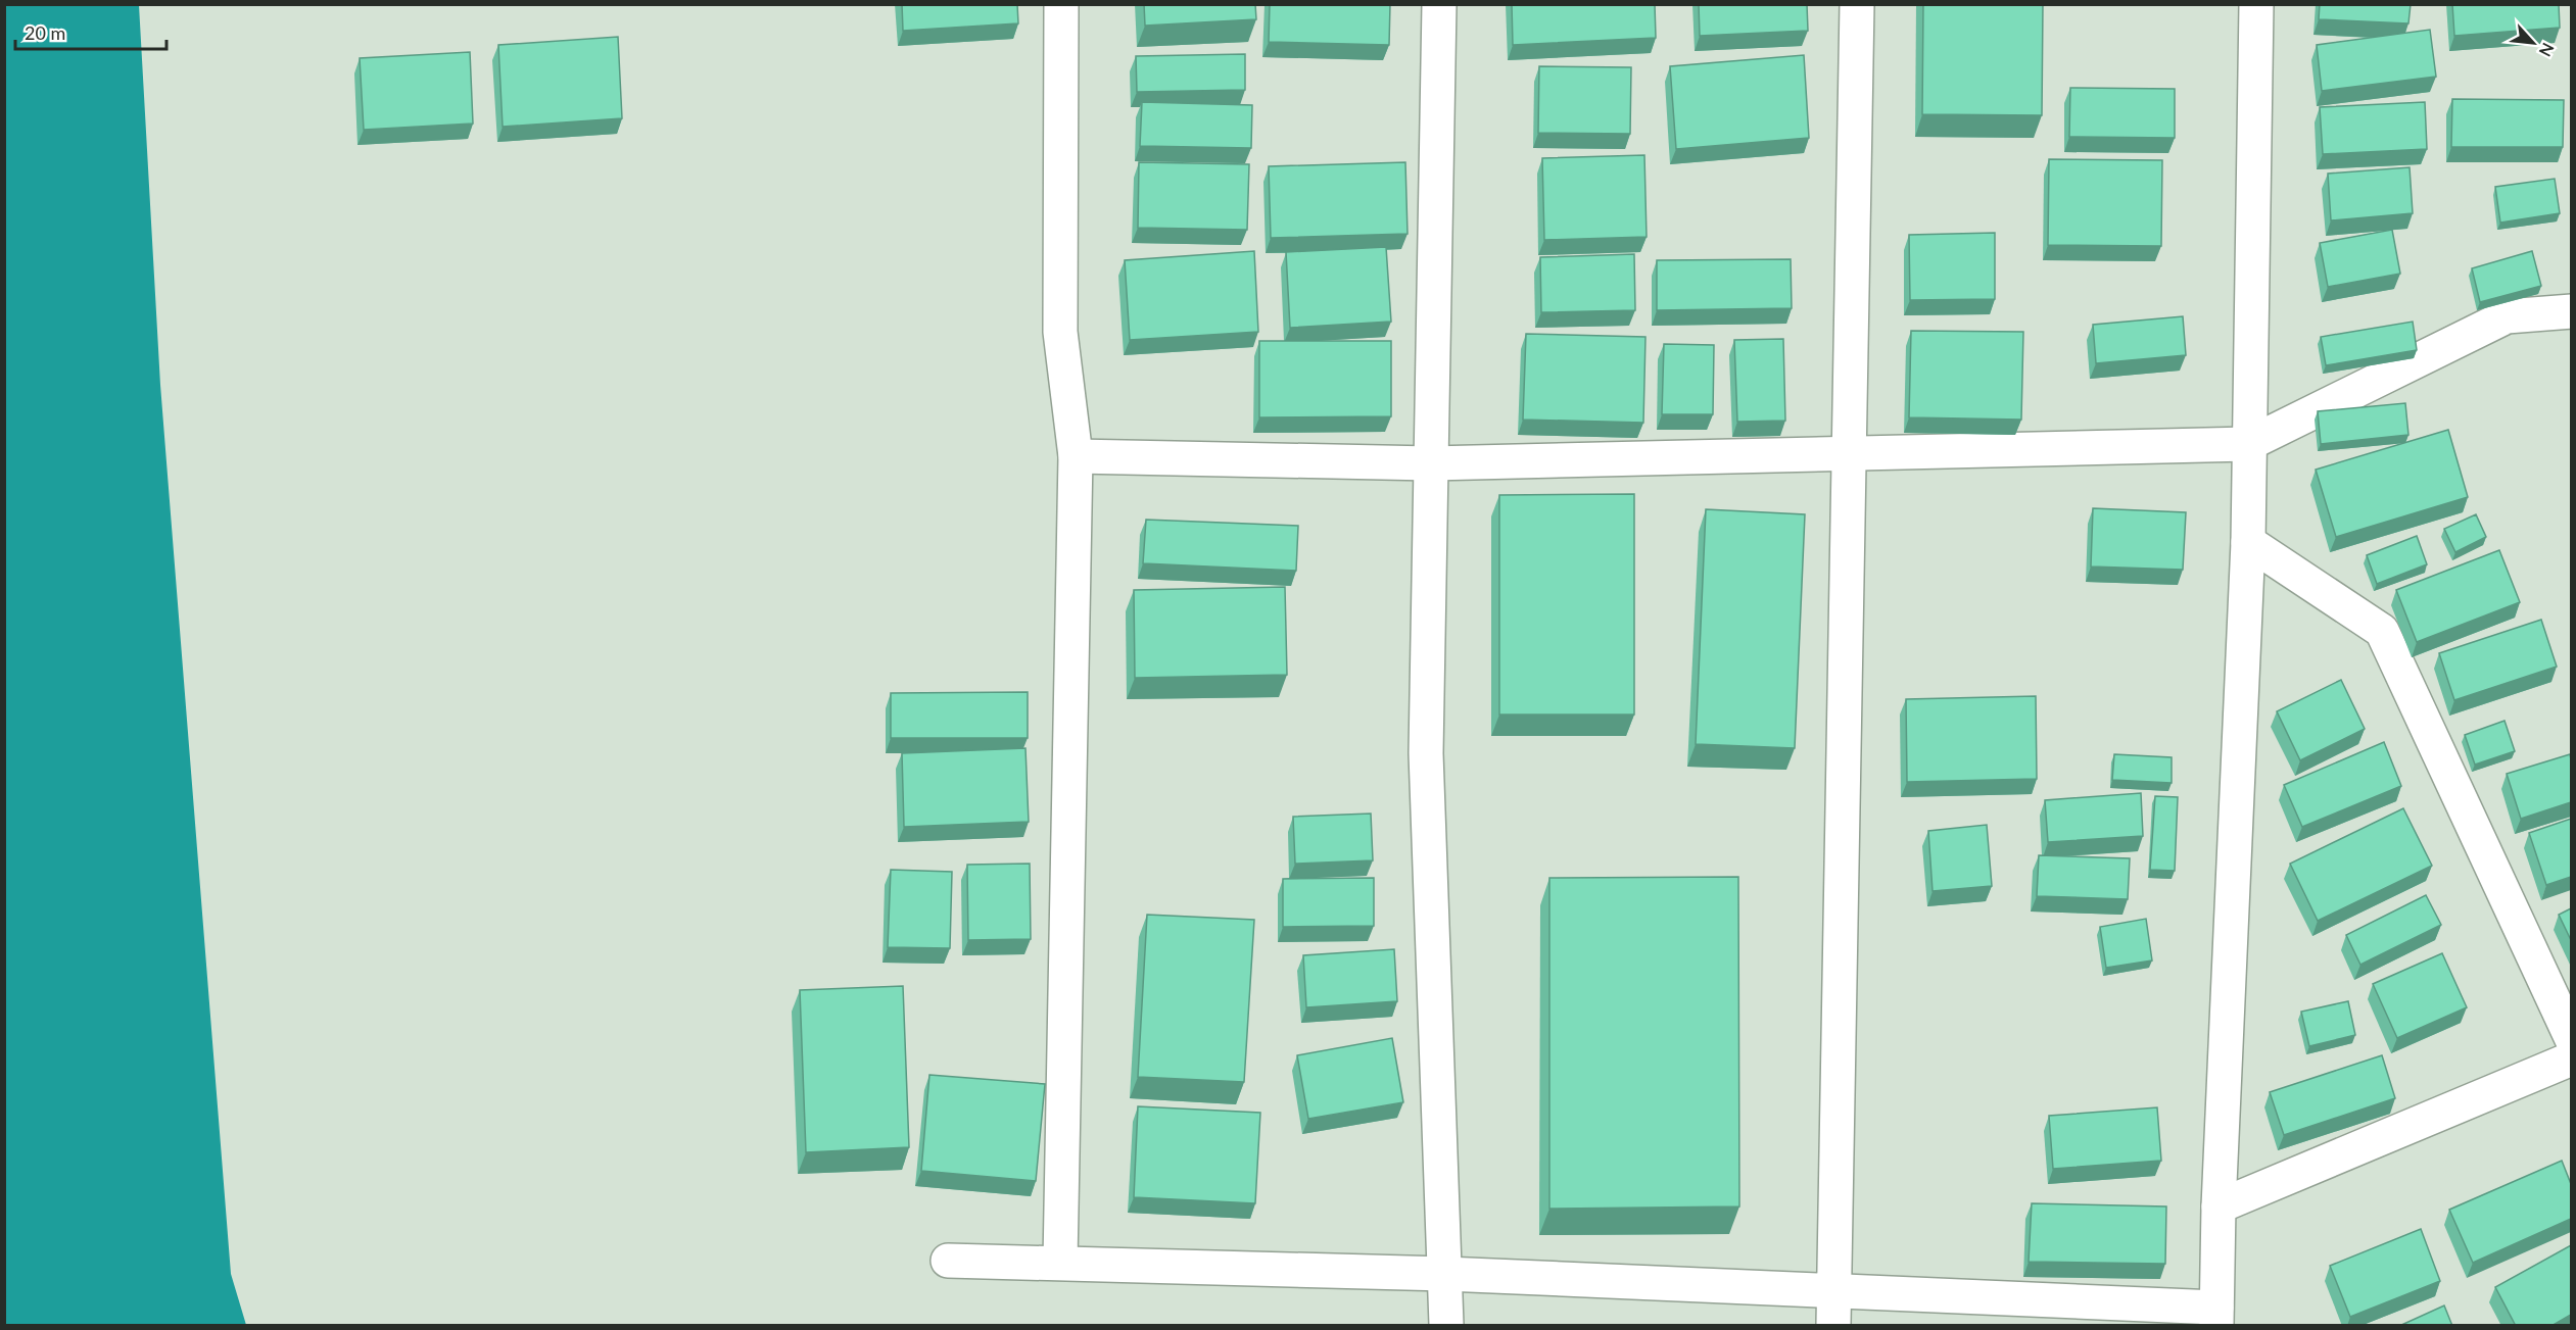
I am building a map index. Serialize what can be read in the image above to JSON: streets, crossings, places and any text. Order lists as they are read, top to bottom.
{
  "scale_bar": "20 m",
  "north": "bottom right"
}
